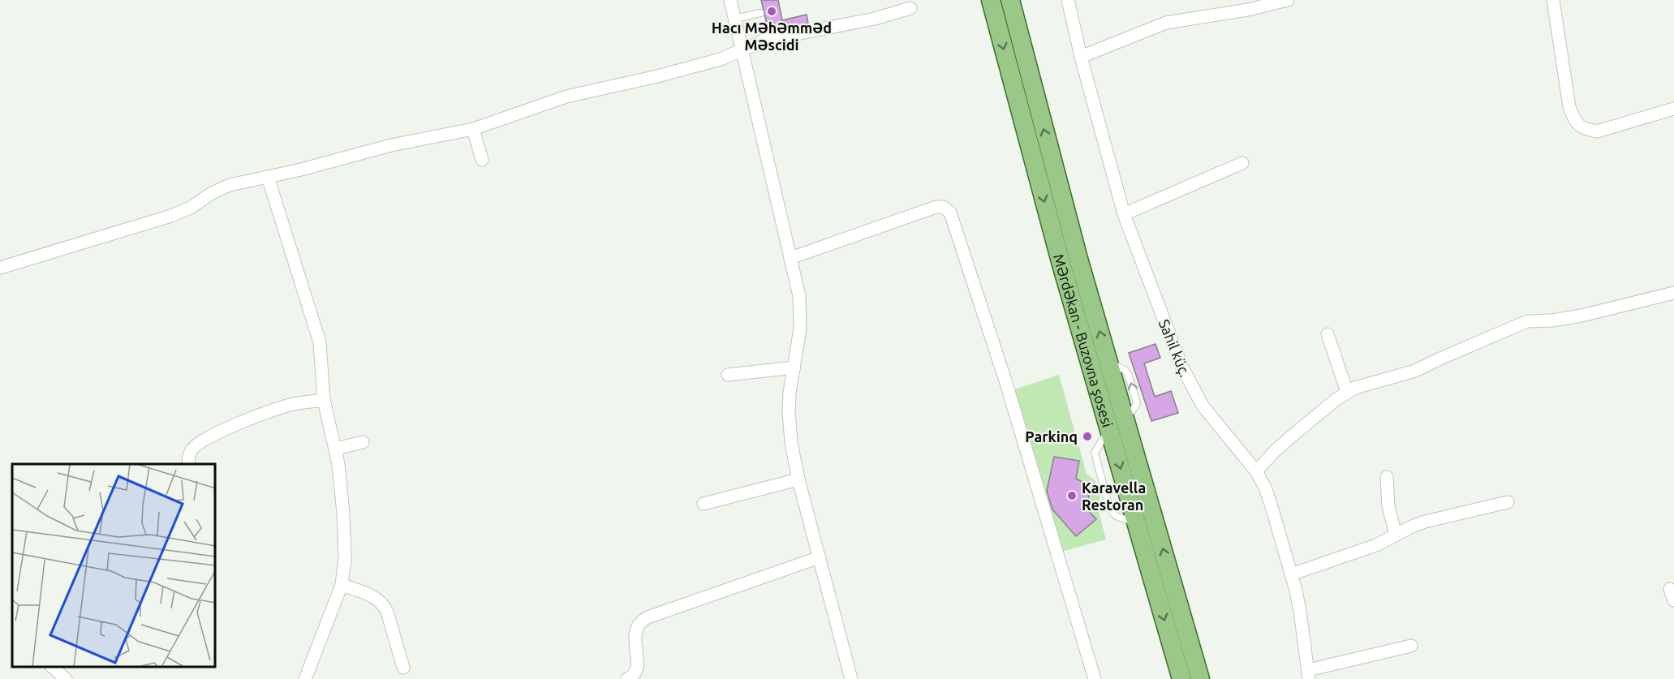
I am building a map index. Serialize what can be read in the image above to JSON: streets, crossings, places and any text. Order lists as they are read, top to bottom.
{
  "streets": {
    "main road": ["Mərdəkan - Buzovna şosesi"],
    "street": ["Sahil küç."]
  },
  "places": ["Hacı Məhəmməd Məscidi", "Parkinq", "Karavella Restoran"]
}
